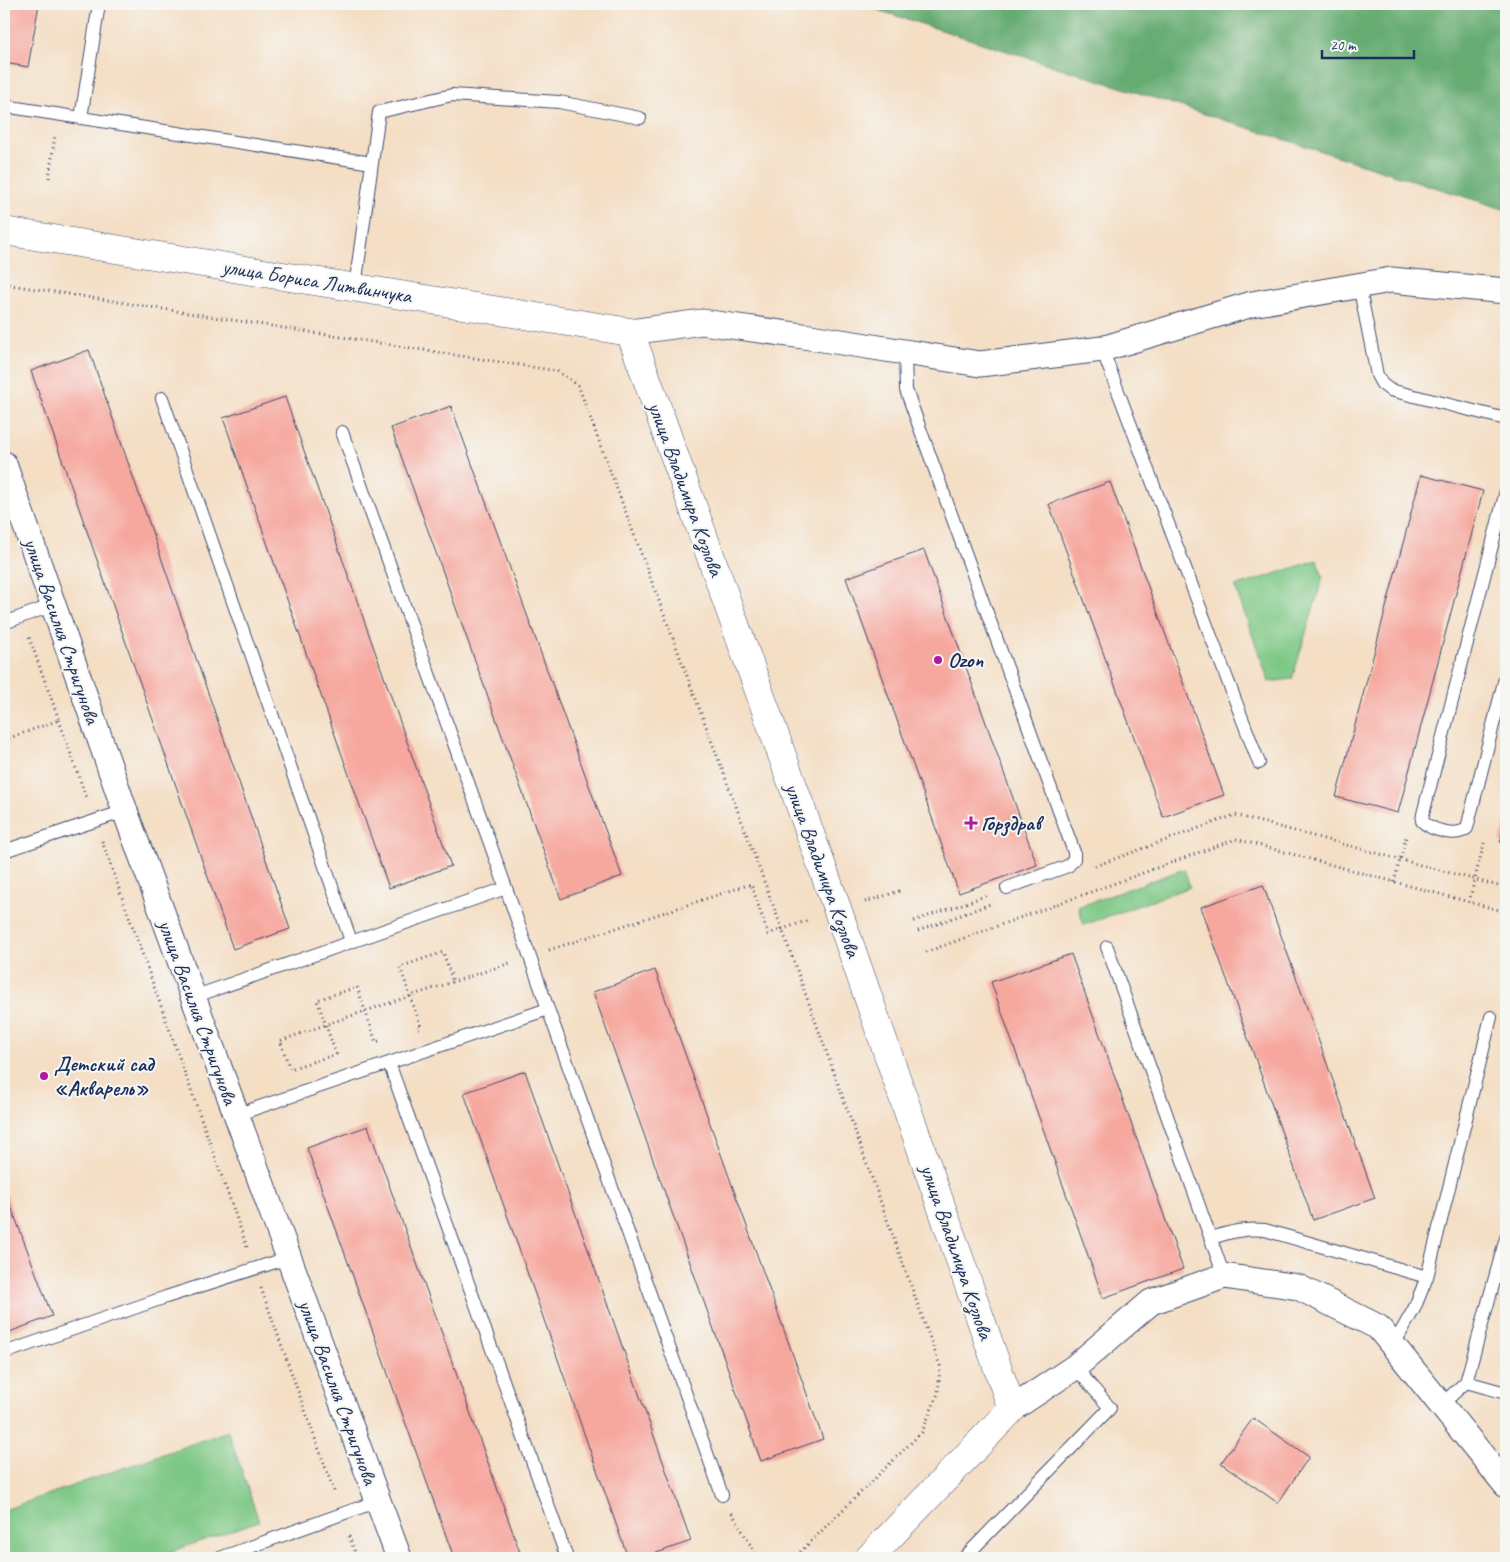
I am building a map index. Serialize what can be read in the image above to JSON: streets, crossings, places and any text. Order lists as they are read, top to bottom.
{
  "streets": {
    "street": ["улица Бориса Литвинчука", "улица Владимира Козлова", "улица Василия Стригунова"]
  },
  "crossings": [
    ["улица Бориса Литвинчука", "улица Владимира Козлова"]
  ],
  "places": {
    "other": ["Ozon", "Детский сад «Акварель»"],
    "health": ["Горздрав"]
  },
  "scale_bar": "20 m"
}
